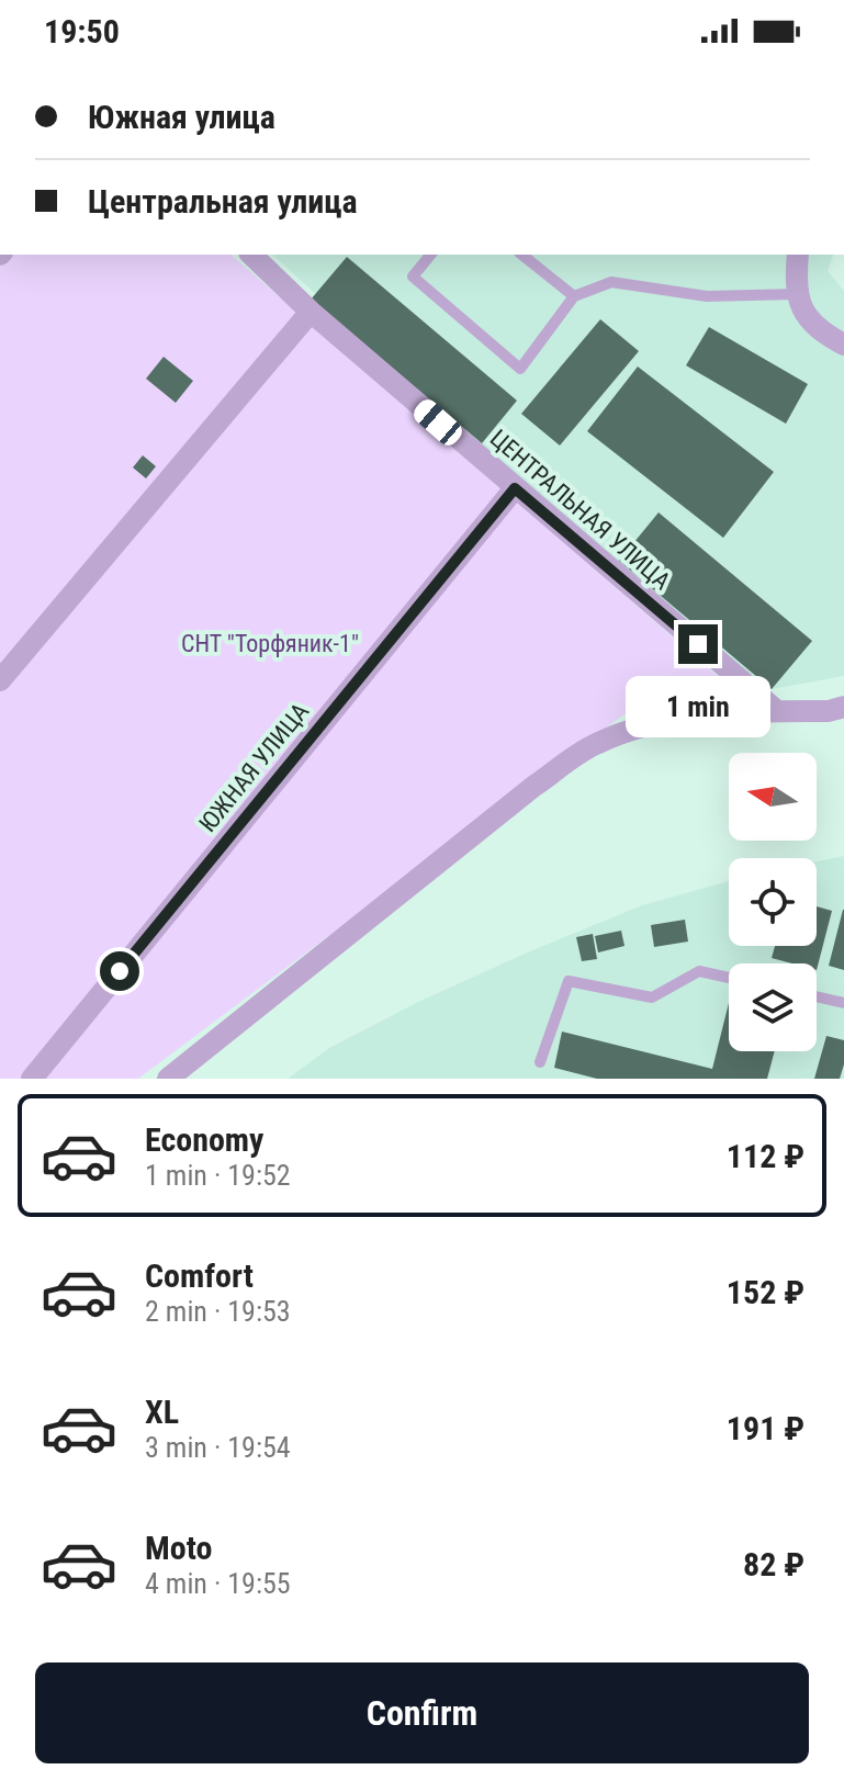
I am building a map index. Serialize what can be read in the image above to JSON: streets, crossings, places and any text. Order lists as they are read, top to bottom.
{
  "streets": {
    "street": ["ЦЕНТРАЛЬНАЯ УЛИЦА", "ЮЖНАЯ УЛИЦА"]
  },
  "crossings": [
    ["ЦЕНТРАЛЬНАЯ УЛИЦА", "ЮЖНАЯ УЛИЦА"]
  ],
  "parks": ["СНТ \"Торфяник-1\""],
  "north": "left",
  "page": {
    "status": "19:50",
    "banner": ["Южная улица", "Центральная улица"],
    "bubble": "1 min",
    "list": [
      {
        "name": "Economy",
        "note": "1 min · 19:52",
        "value": "112 ₽"
      },
      {
        "name": "Comfort",
        "note": "2 min · 19:53",
        "value": "152 ₽"
      },
      {
        "name": "XL",
        "note": "3 min · 19:54",
        "value": "191 ₽"
      },
      {
        "name": "Moto",
        "note": "4 min · 19:55",
        "value": "82 ₽"
      }
    ],
    "buttons": "Confirm"
  }
}
